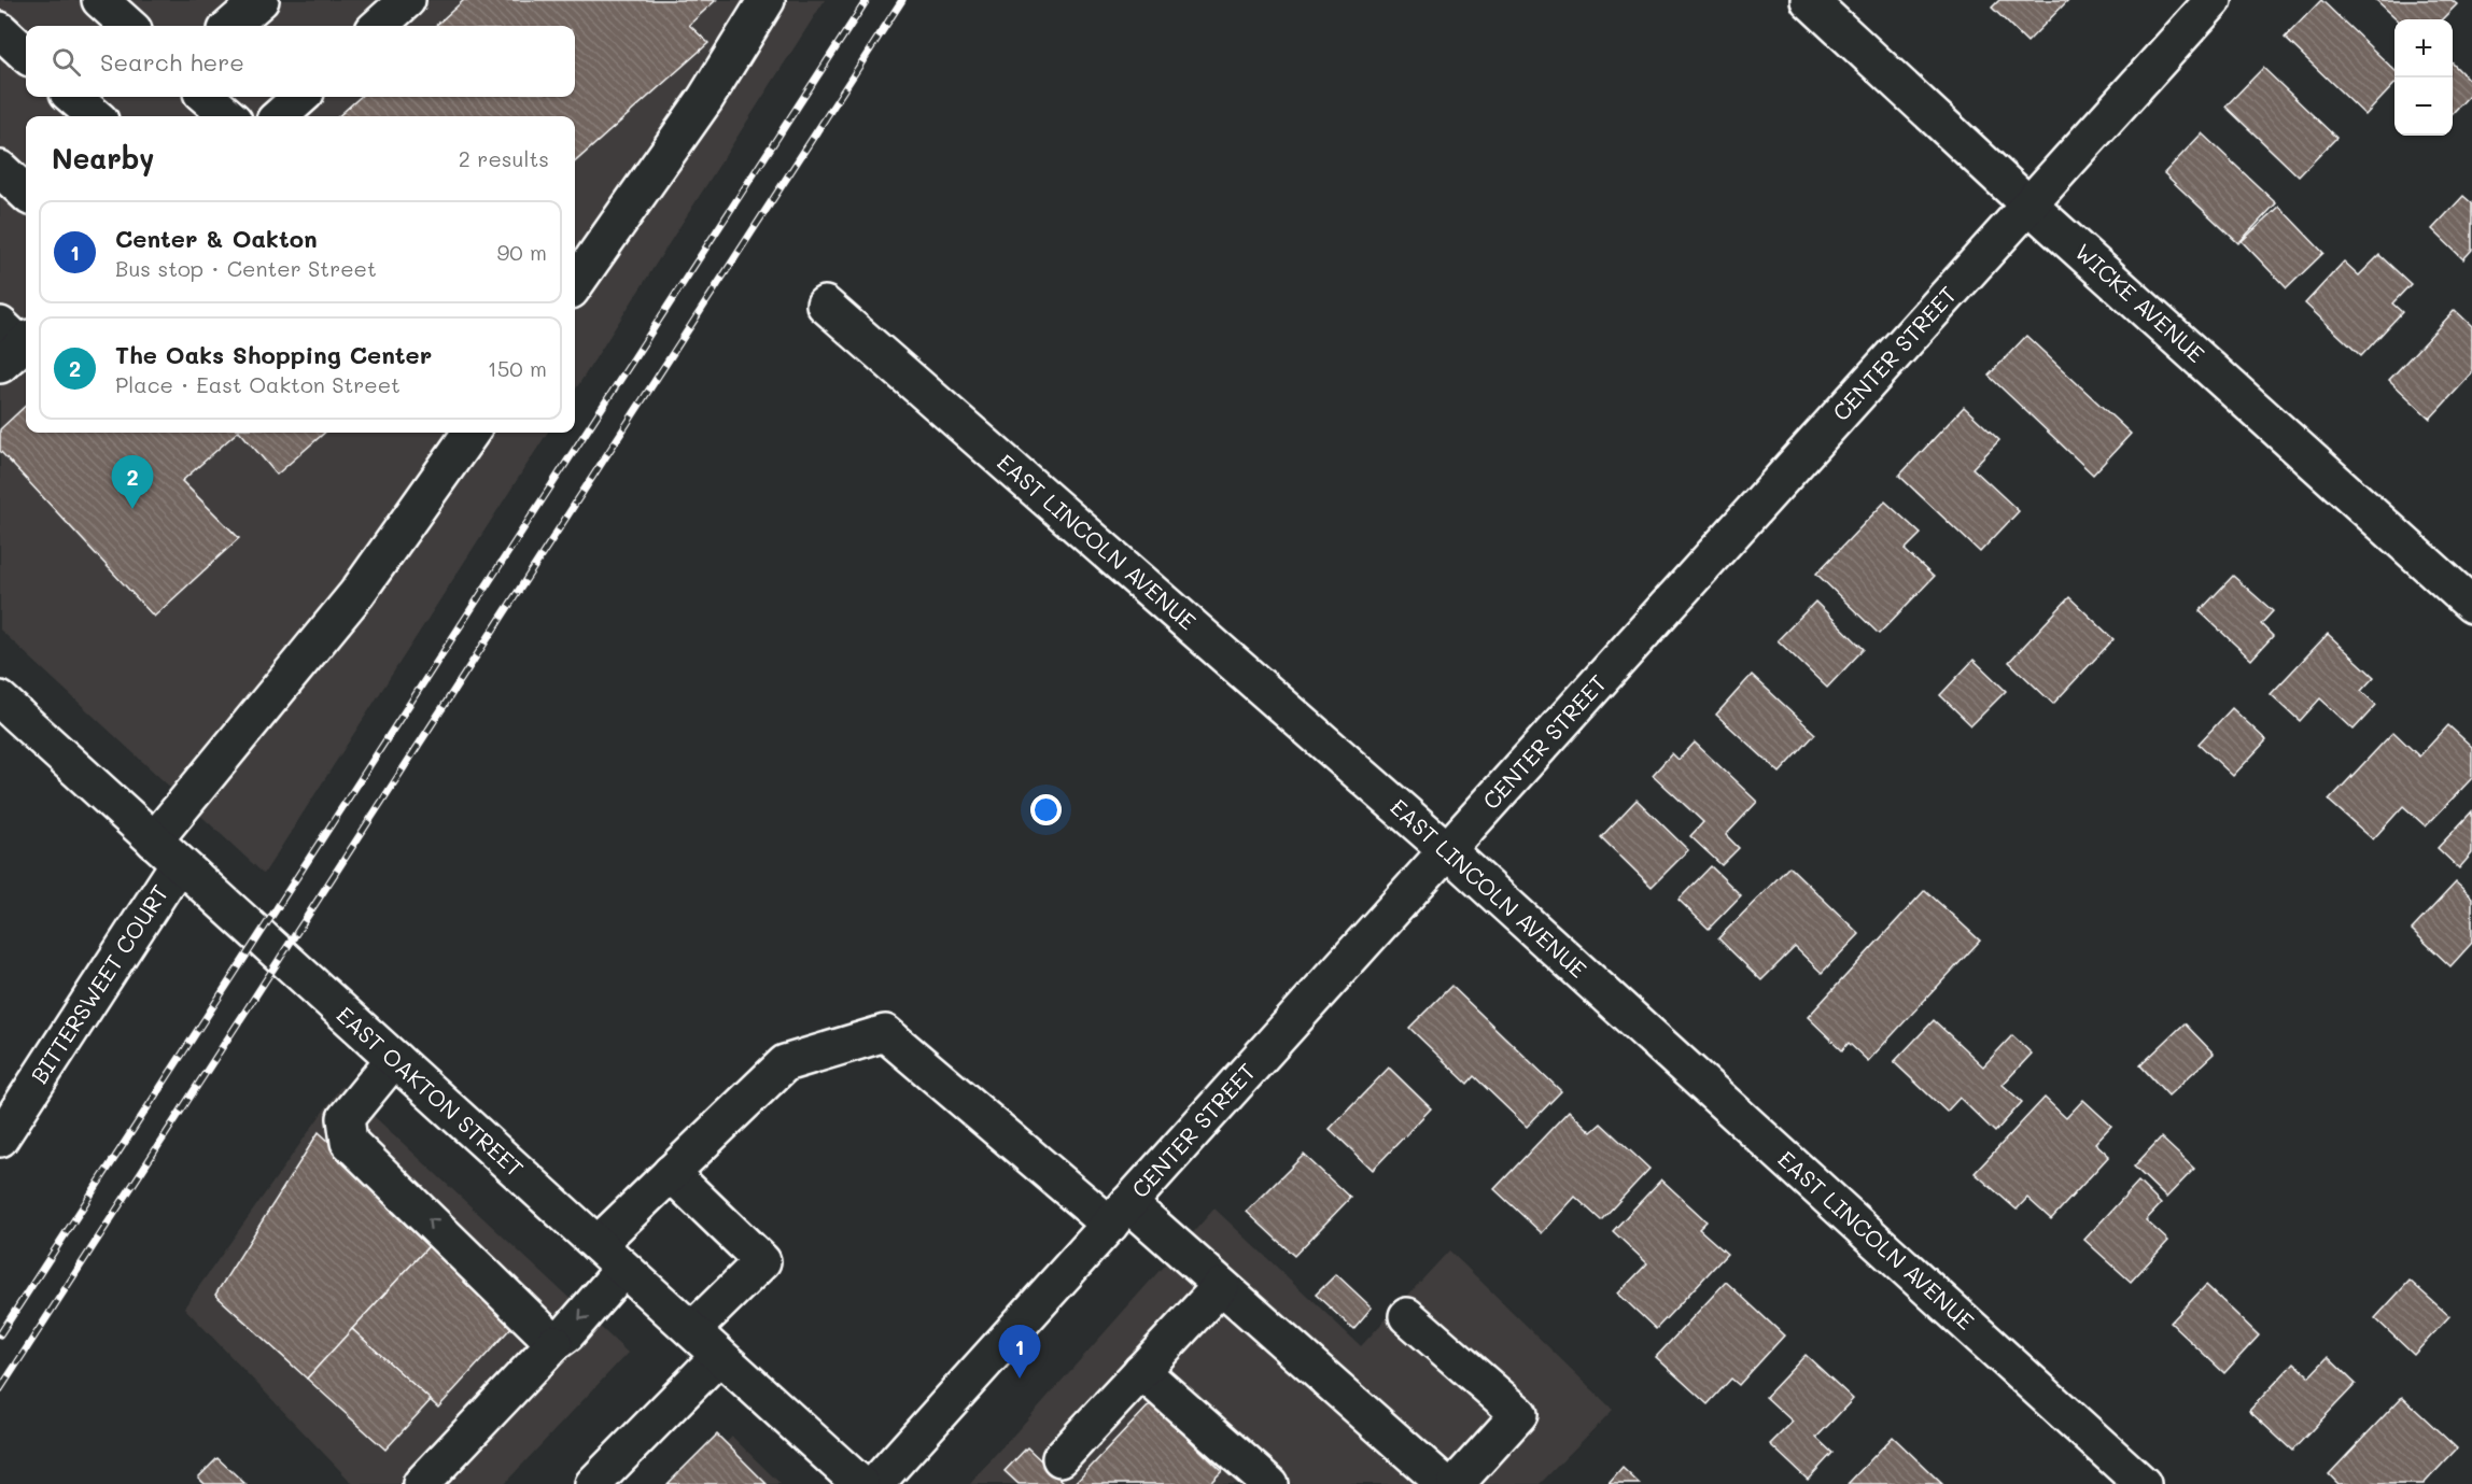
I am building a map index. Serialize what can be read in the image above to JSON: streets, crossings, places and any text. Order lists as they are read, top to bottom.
{
  "streets": {
    "street": [
      "WICKE AVENUE",
      "CENTER STREET",
      "EAST LINCOLN AVENUE",
      "BITTERSWEET COURT",
      "EAST OAKTON STREET"
    ]
  },
  "crossings": [
    ["WICKE AVENUE", "CENTER STREET"],
    ["CENTER STREET", "EAST LINCOLN AVENUE"],
    ["BITTERSWEET COURT", "EAST OAKTON STREET"]
  ],
  "page": {
    "map_buttons": ["+", "−"],
    "search": "Search here",
    "heading": ["Nearby", "2 results"],
    "list": [
      {
        "mark": "1",
        "name": "Center & Oakton",
        "note": "Bus stop · Center Street",
        "value": "90 m"
      },
      {
        "mark": "2",
        "name": "The Oaks Shopping Center",
        "note": "Place · East Oakton Street",
        "value": "150 m"
      }
    ],
    "pins": ["2", "1"]
  }
}
